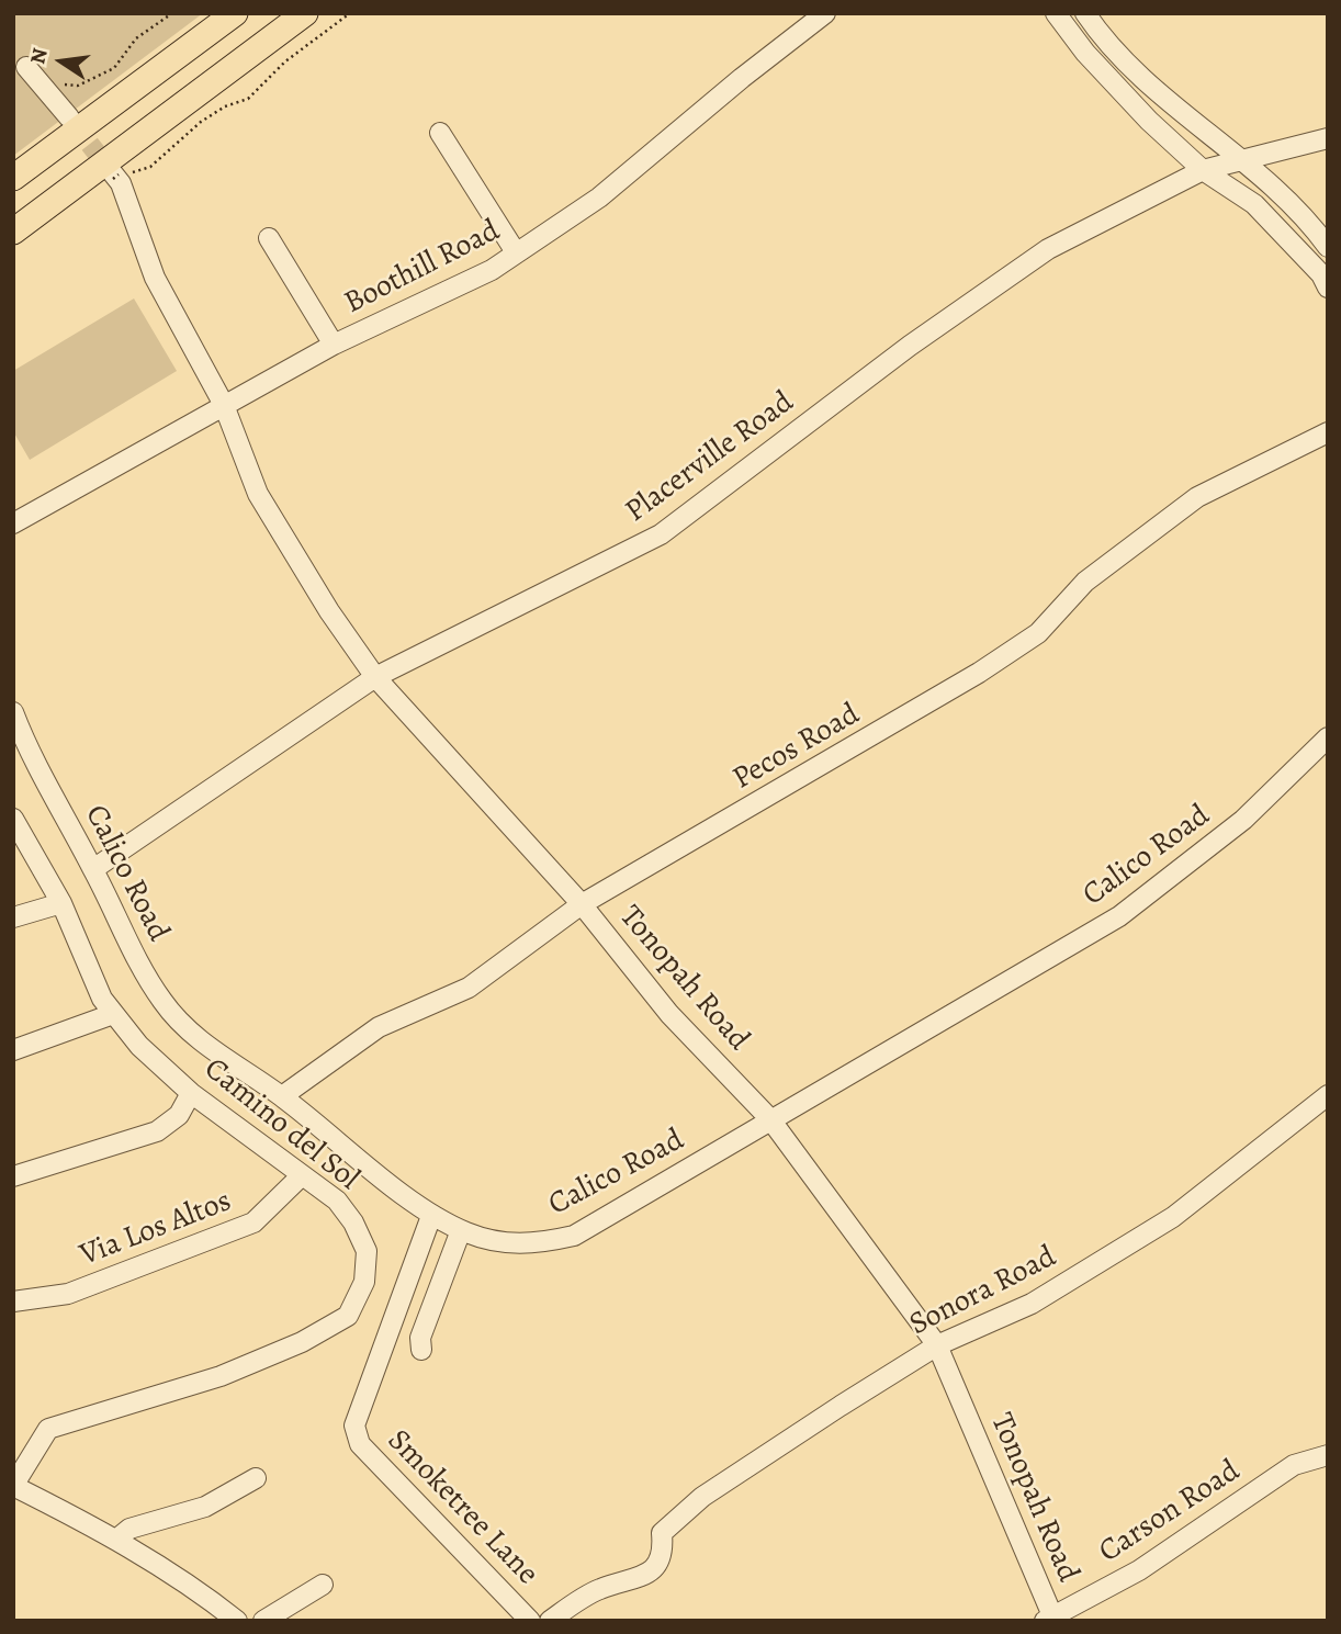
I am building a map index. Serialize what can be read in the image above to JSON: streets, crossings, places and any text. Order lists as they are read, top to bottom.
{
  "streets": {
    "street": [
      "Boothill Road",
      "Placerville Road",
      "Pecos Road",
      "Calico Road",
      "Tonopah Road",
      "Camino del Sol",
      "Via Los Altos",
      "Sonora Road",
      "Smoketree Lane",
      "Carson Road"
    ]
  },
  "crossings": [
    ["Boothill Road", "Tonopah Road"],
    ["Placerville Road", "Calico Road"],
    ["Placerville Road", "Tonopah Road"],
    ["Pecos Road", "Calico Road"],
    ["Pecos Road", "Tonopah Road"],
    ["Calico Road", "Tonopah Road"],
    ["Calico Road", "Smoketree Lane"],
    ["Tonopah Road", "Sonora Road"],
    ["Tonopah Road", "Carson Road"],
    ["Camino del Sol", "Via Los Altos"]
  ],
  "north": "left"
}
